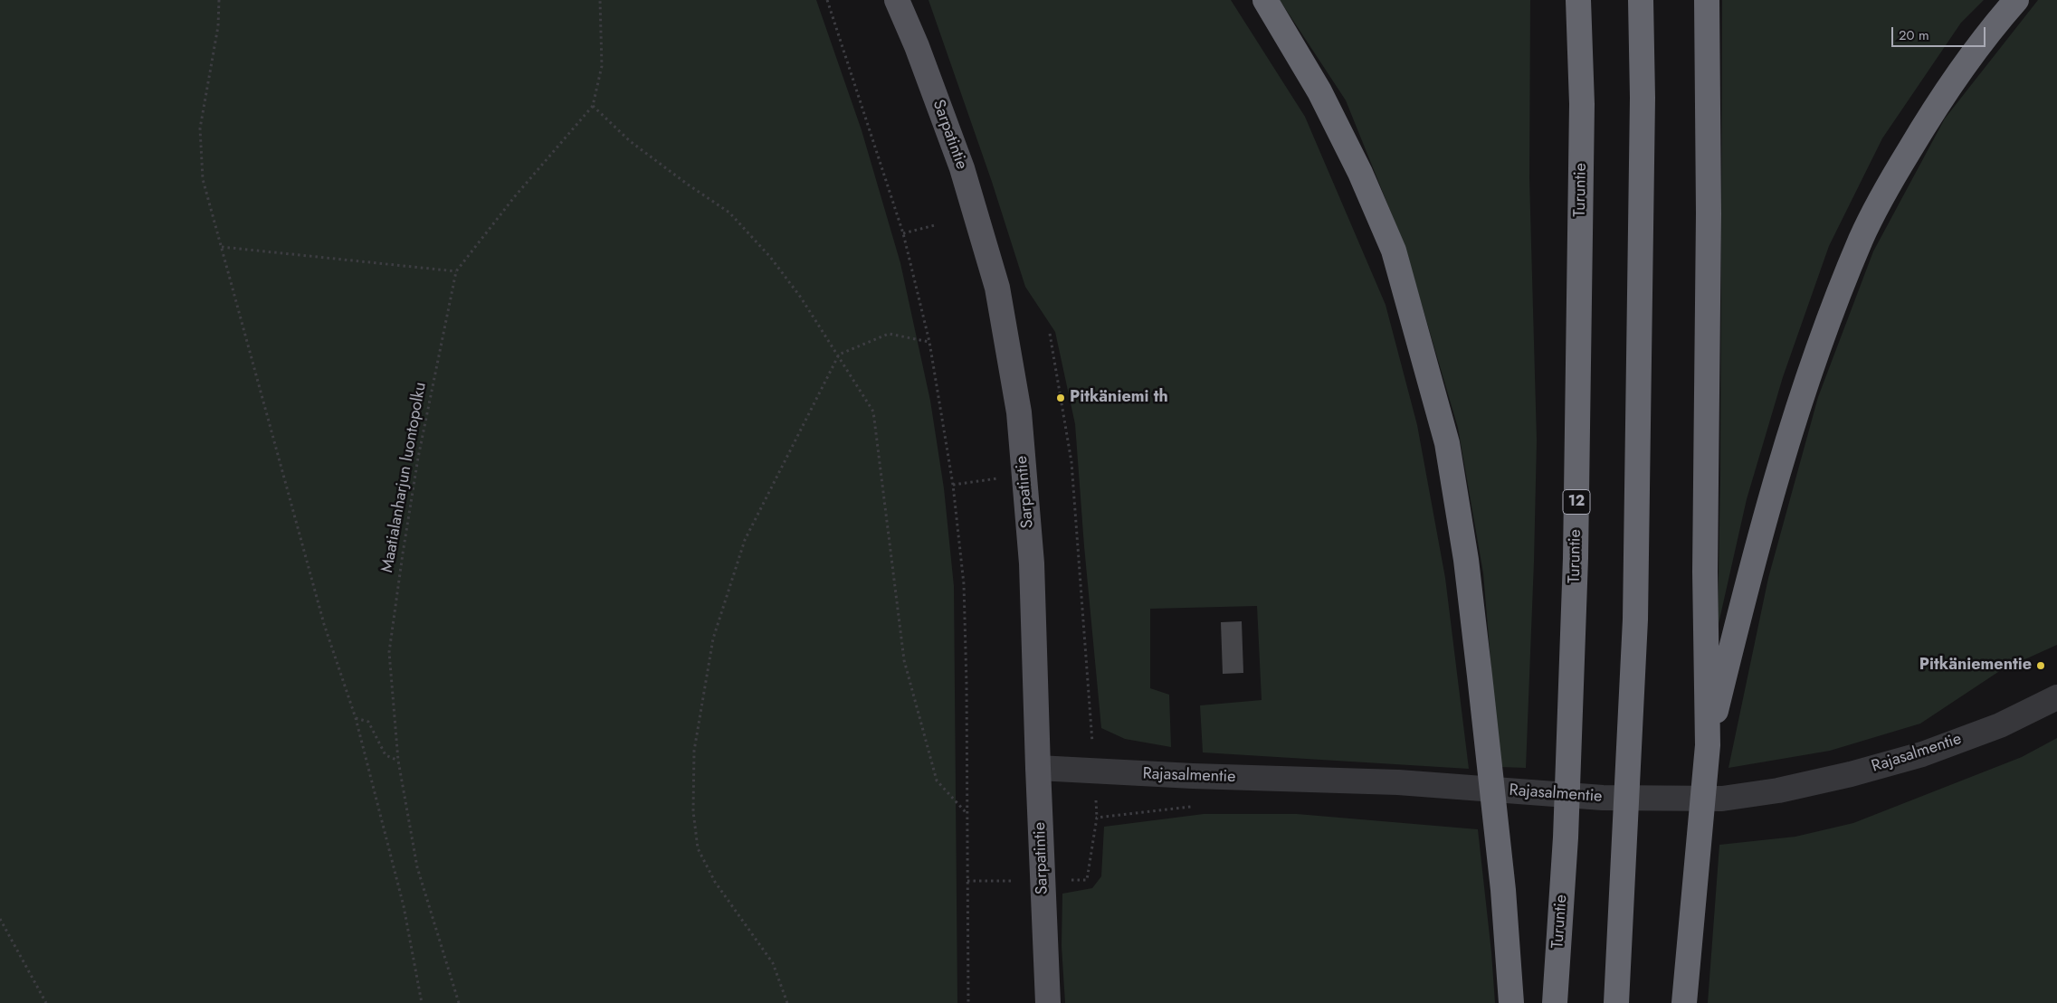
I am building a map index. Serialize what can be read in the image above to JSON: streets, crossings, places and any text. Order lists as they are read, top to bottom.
{
  "streets": {
    "highway": ["Turuntie", "12"],
    "main road": ["Sarpatintie"],
    "street": ["Rajasalmentie"],
    "path": ["Maatialanharjun luontopolku"]
  },
  "crossings": [
    ["Sarpatintie", "Rajasalmentie"]
  ],
  "places": ["Pitkäniemi th", "Pitkäniementie"],
  "scale_bar": "20 m"
}
